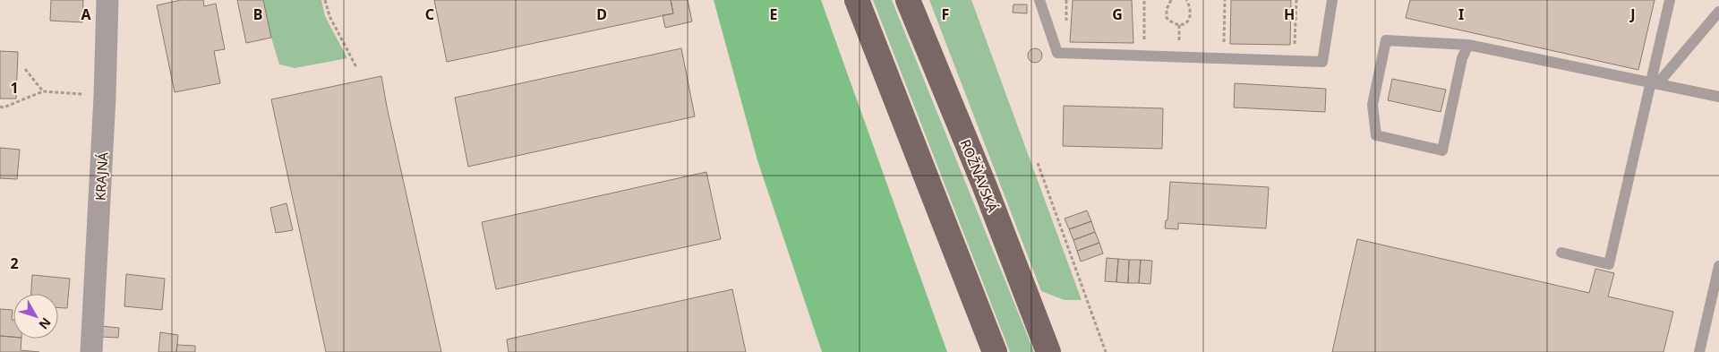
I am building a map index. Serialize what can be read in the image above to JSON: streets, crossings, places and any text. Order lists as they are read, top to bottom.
{
  "streets": {
    "main road": ["ROŽŇAVSKÁ"],
    "street": ["KRAJNÁ"]
  },
  "north": "bottom right",
  "grid": {
    "columns": [
      "A",
      "B",
      "C",
      "D",
      "E",
      "F",
      "G",
      "H",
      "I",
      "J"
    ],
    "rows": ["1", "2"]
  }
}
